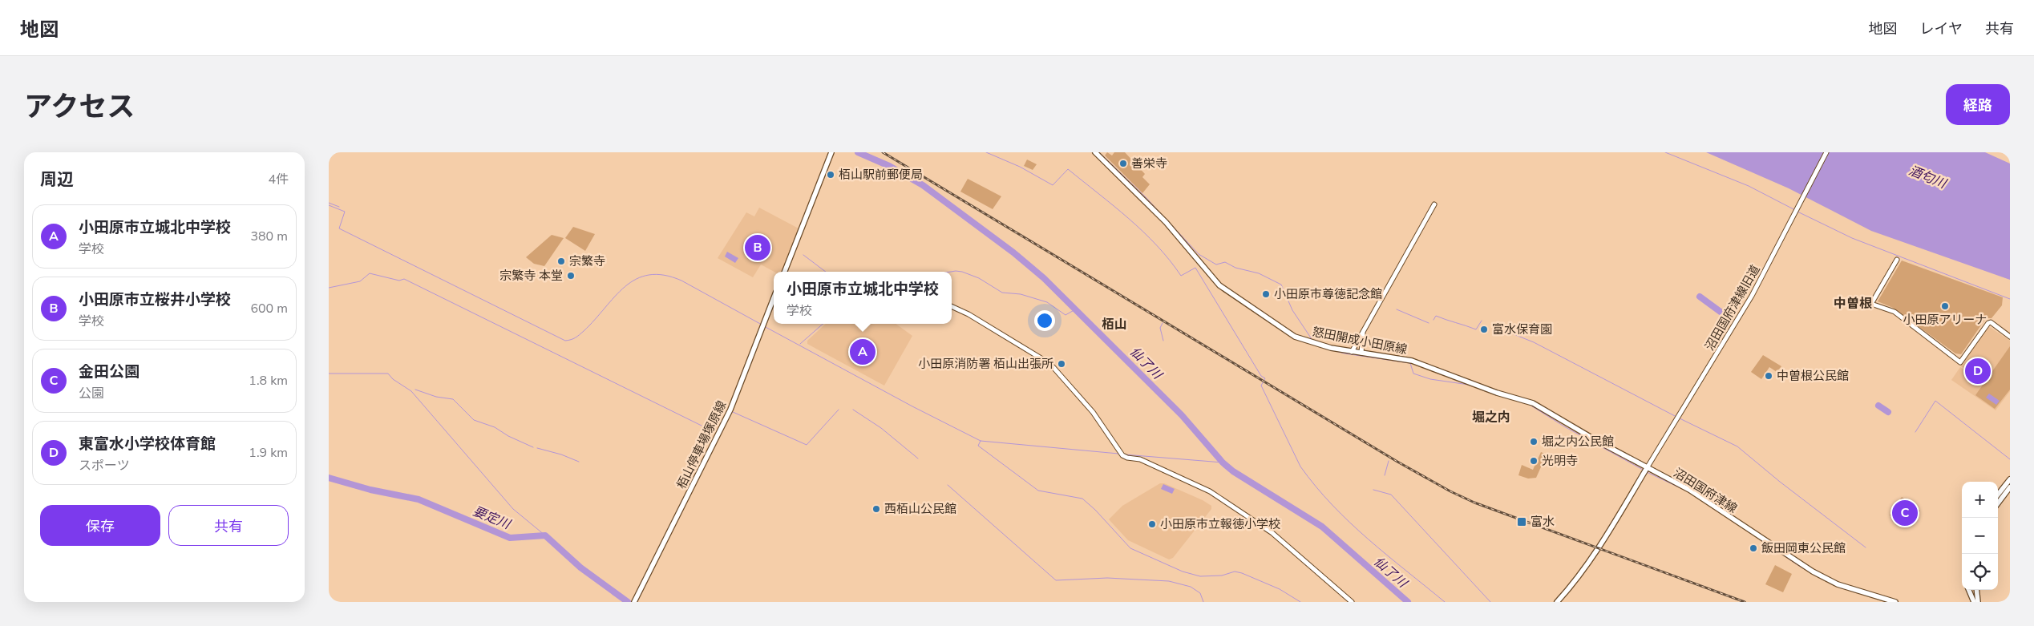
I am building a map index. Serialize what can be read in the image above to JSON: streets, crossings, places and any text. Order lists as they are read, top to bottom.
{
  "streets": {
    "main road": ["怒田開成小田原線", "栢山停車場塚原線", "沼田国府津線"],
    "street": ["沼田国府津線旧道"]
  },
  "crossings": [
    ["沼田国府津線旧道", "怒田開成小田原線"],
    ["沼田国府津線旧道", "沼田国府津線"],
    ["怒田開成小田原線", "沼田国府津線"]
  ],
  "districts": ["中曽根", "栢山", "堀之内"],
  "water": ["酒匂川", "仙了川", "要定川"],
  "places": {
    "other": [
      "善栄寺",
      "栢山駅前郵便局",
      "宗繁寺",
      "宗繁寺 本堂",
      "小田原市尊徳記念館",
      "小田原アリーナ",
      "富水保育園",
      "小田原消防署 栢山出張所",
      "中曽根公民館",
      "堀之内公民館",
      "光明寺",
      "西栢山公民館",
      "小田原市立報徳小学校",
      "飯田岡東公民館"
    ],
    "transit": ["富水"]
  },
  "page": {
    "header": "地図",
    "nav": ["地図", "レイヤ", "共有"],
    "title": "アクセス",
    "buttons": [
      "経路",
      ["保存", "共有"]
    ],
    "heading": ["周辺", "4件"],
    "list": [
      {
        "mark": "A",
        "name": "小田原市立城北中学校",
        "note": "学校",
        "value": "380 m"
      },
      {
        "mark": "B",
        "name": "小田原市立桜井小学校",
        "note": "学校",
        "value": "600 m"
      },
      {
        "mark": "C",
        "name": "金田公園",
        "note": "公園",
        "value": "1.8 km"
      },
      {
        "mark": "D",
        "name": "東富水小学校体育館",
        "note": "スポーツ",
        "value": "1.9 km"
      }
    ],
    "pins": [
      "B",
      "A",
      "D",
      "C"
    ],
    "popup": ["小田原市立城北中学校", "学校"],
    "map_buttons": ["+", "−"]
  }
}
